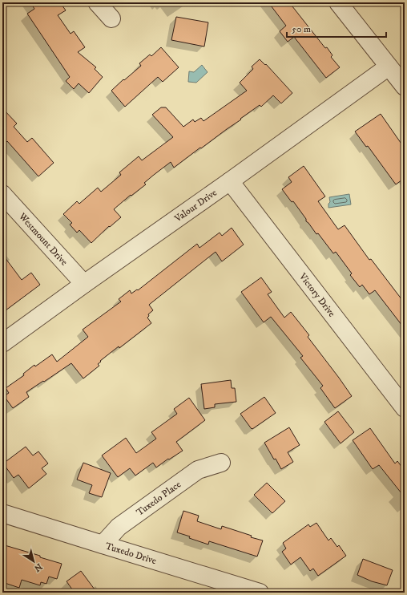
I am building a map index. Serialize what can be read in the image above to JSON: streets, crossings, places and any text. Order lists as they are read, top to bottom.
{
  "streets": {
    "street": [
      "Valour Drive",
      "Westmount Drive",
      "Victory Drive",
      "Tuxedo Place",
      "Tuxedo Drive"
    ]
  },
  "crossings": [
    ["Valour Drive", "Westmount Drive"],
    ["Valour Drive", "Victory Drive"],
    ["Tuxedo Place", "Tuxedo Drive"]
  ],
  "scale_bar": "50 m",
  "north": "bottom right"
}
